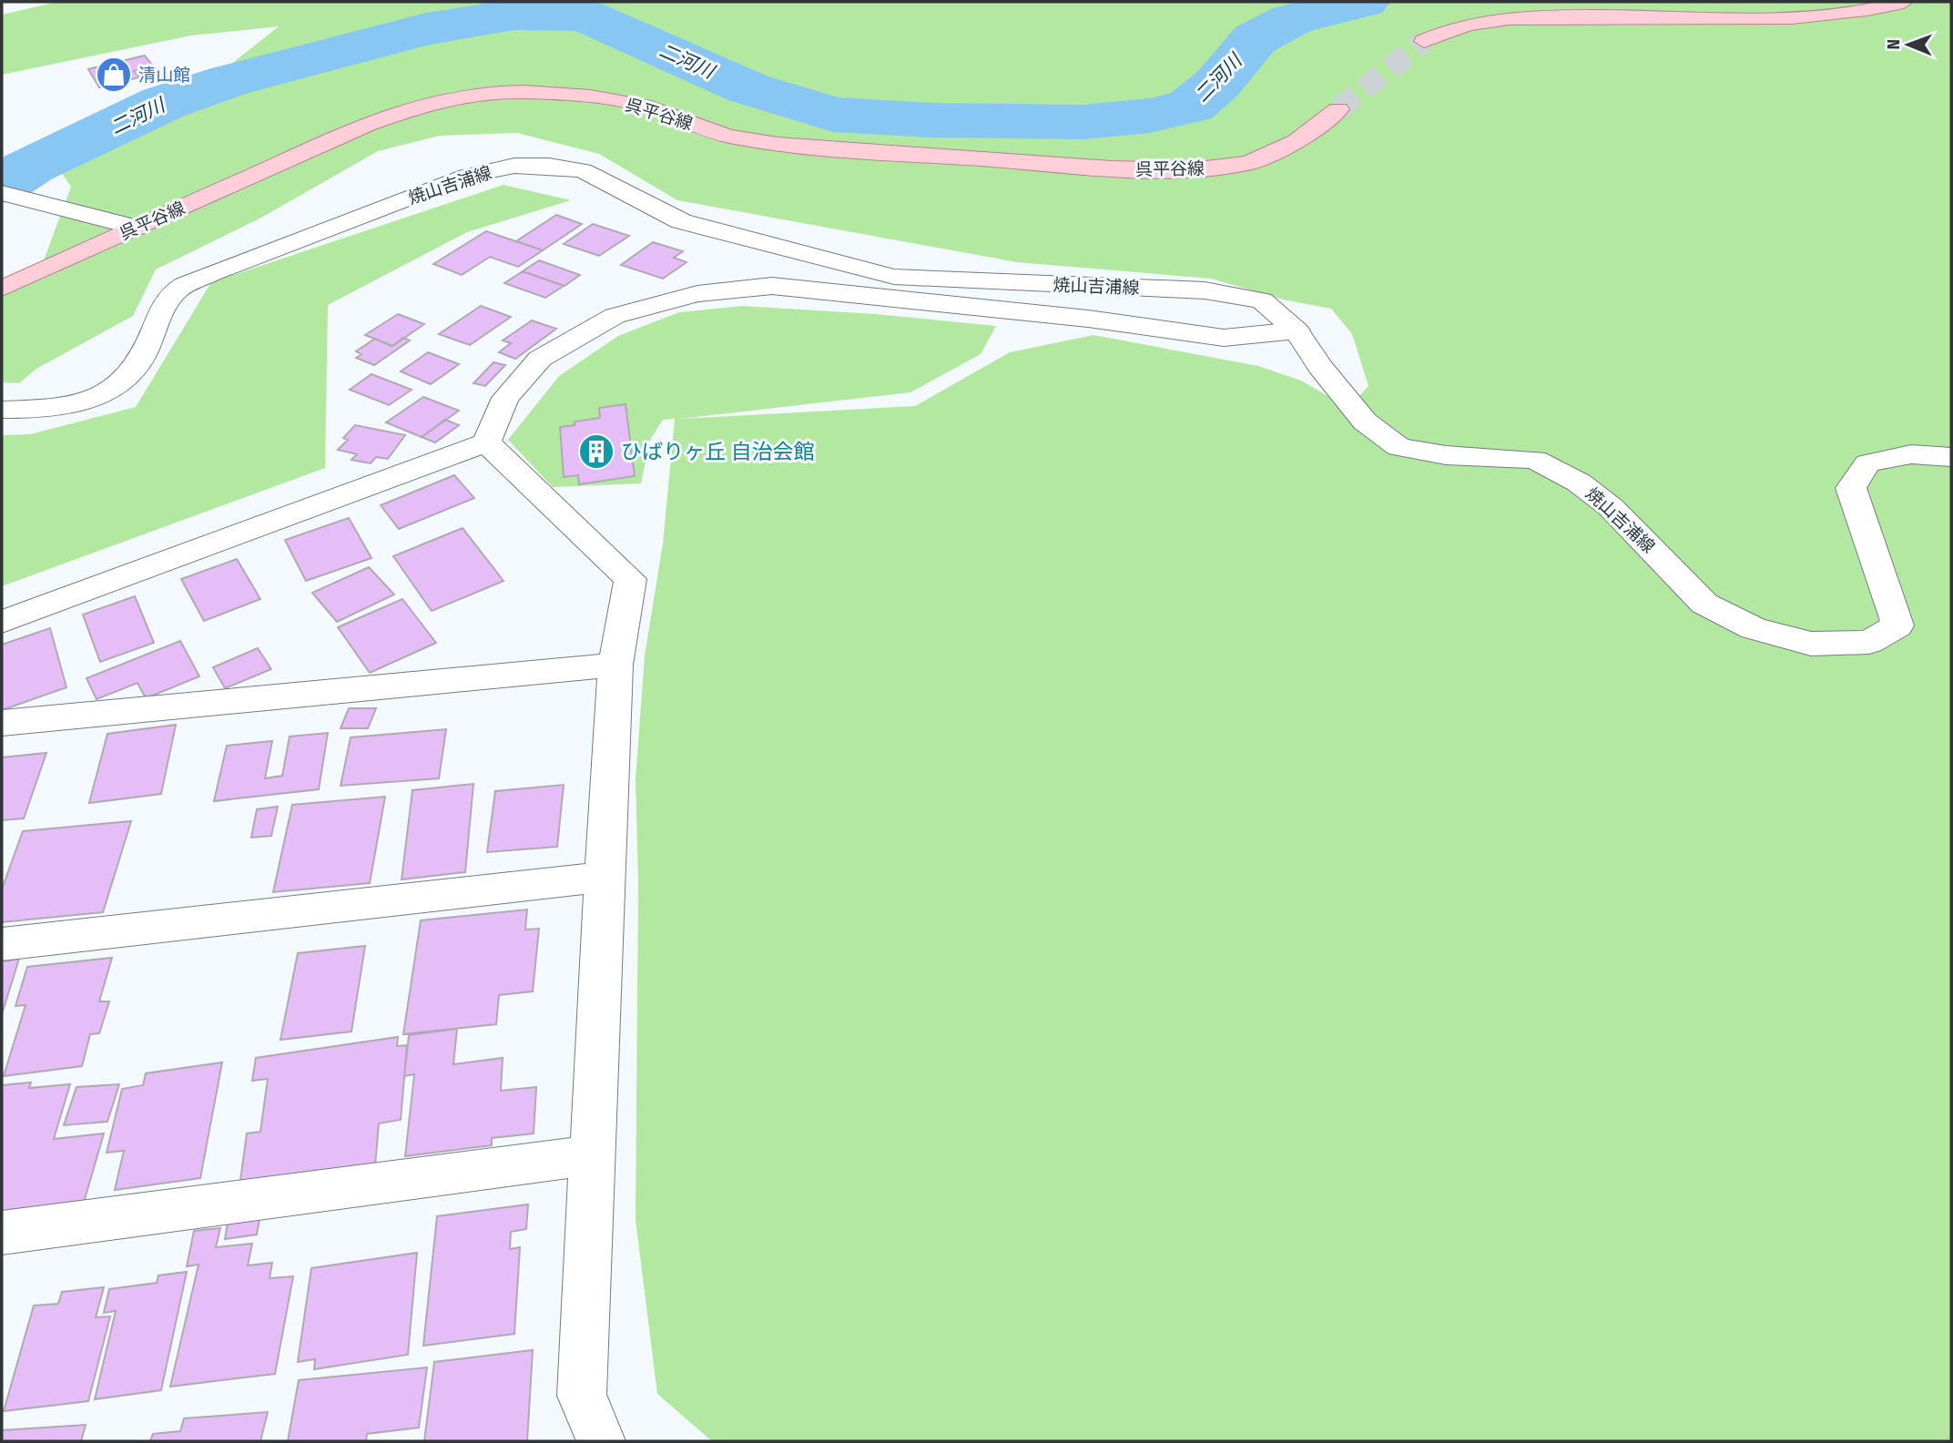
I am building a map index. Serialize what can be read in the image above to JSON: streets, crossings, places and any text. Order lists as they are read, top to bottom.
{
  "streets": {
    "main road": ["呉平谷線"],
    "street": ["焼山吉浦線"]
  },
  "water": ["二河川"],
  "places": {
    "shop": ["清山館"],
    "building": ["ひばりヶ丘 自治会館"]
  },
  "north": "left"
}
